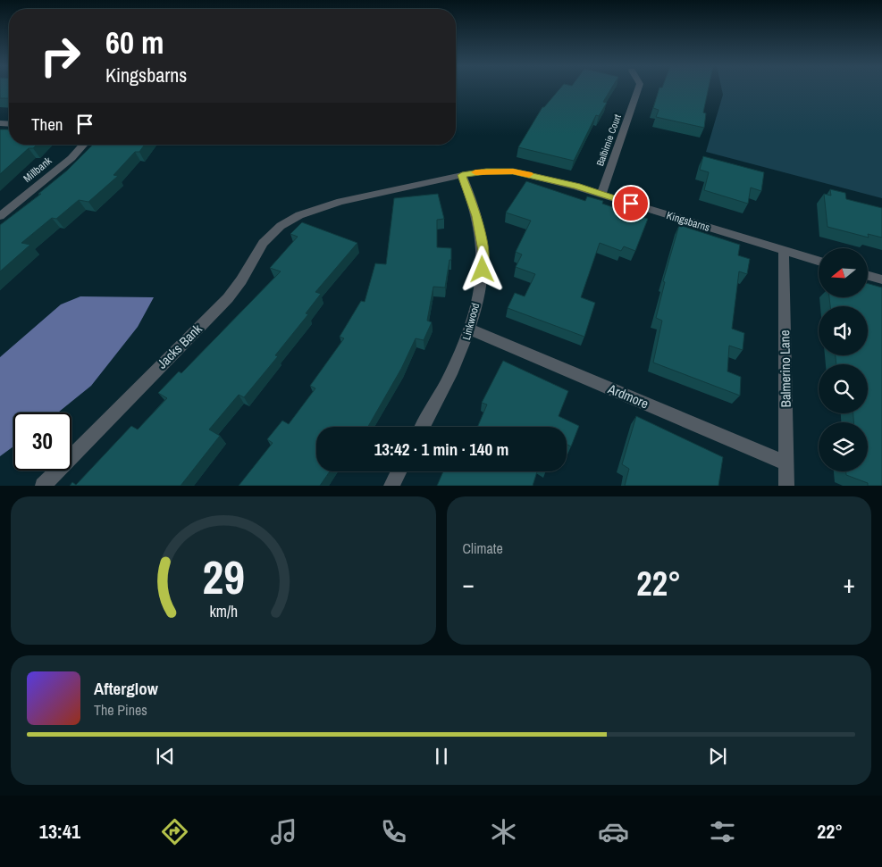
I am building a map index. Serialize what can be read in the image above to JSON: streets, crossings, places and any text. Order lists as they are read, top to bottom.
{
  "streets": {
    "street": [
      "Balbirnie Court",
      "Millbank",
      "Kingsbarns",
      "Linkwood",
      "Jacks Bank",
      "Balmerino Lane",
      "Ardmore"
    ]
  },
  "crossings": [
    ["Balbirnie Court", "Kingsbarns"],
    ["Kingsbarns", "Linkwood"],
    ["Kingsbarns", "Jacks Bank"],
    ["Kingsbarns", "Balmerino Lane"],
    ["Linkwood", "Ardmore"],
    ["Balmerino Lane", "Ardmore"]
  ],
  "north": "left",
  "page": {
    "turn": ["60 m", "Kingsbarns"],
    "then": "Then",
    "limit": "30",
    "trip": "13:42 · 1 min · 140 m",
    "tile": "Climate",
    "heat": ["−", "22°", "+"],
    "song": ["Afterglow", "The Pines"],
    "tabs": ["13:41", "22°"],
    "gauge": ["29", "km/h"]
  }
}
